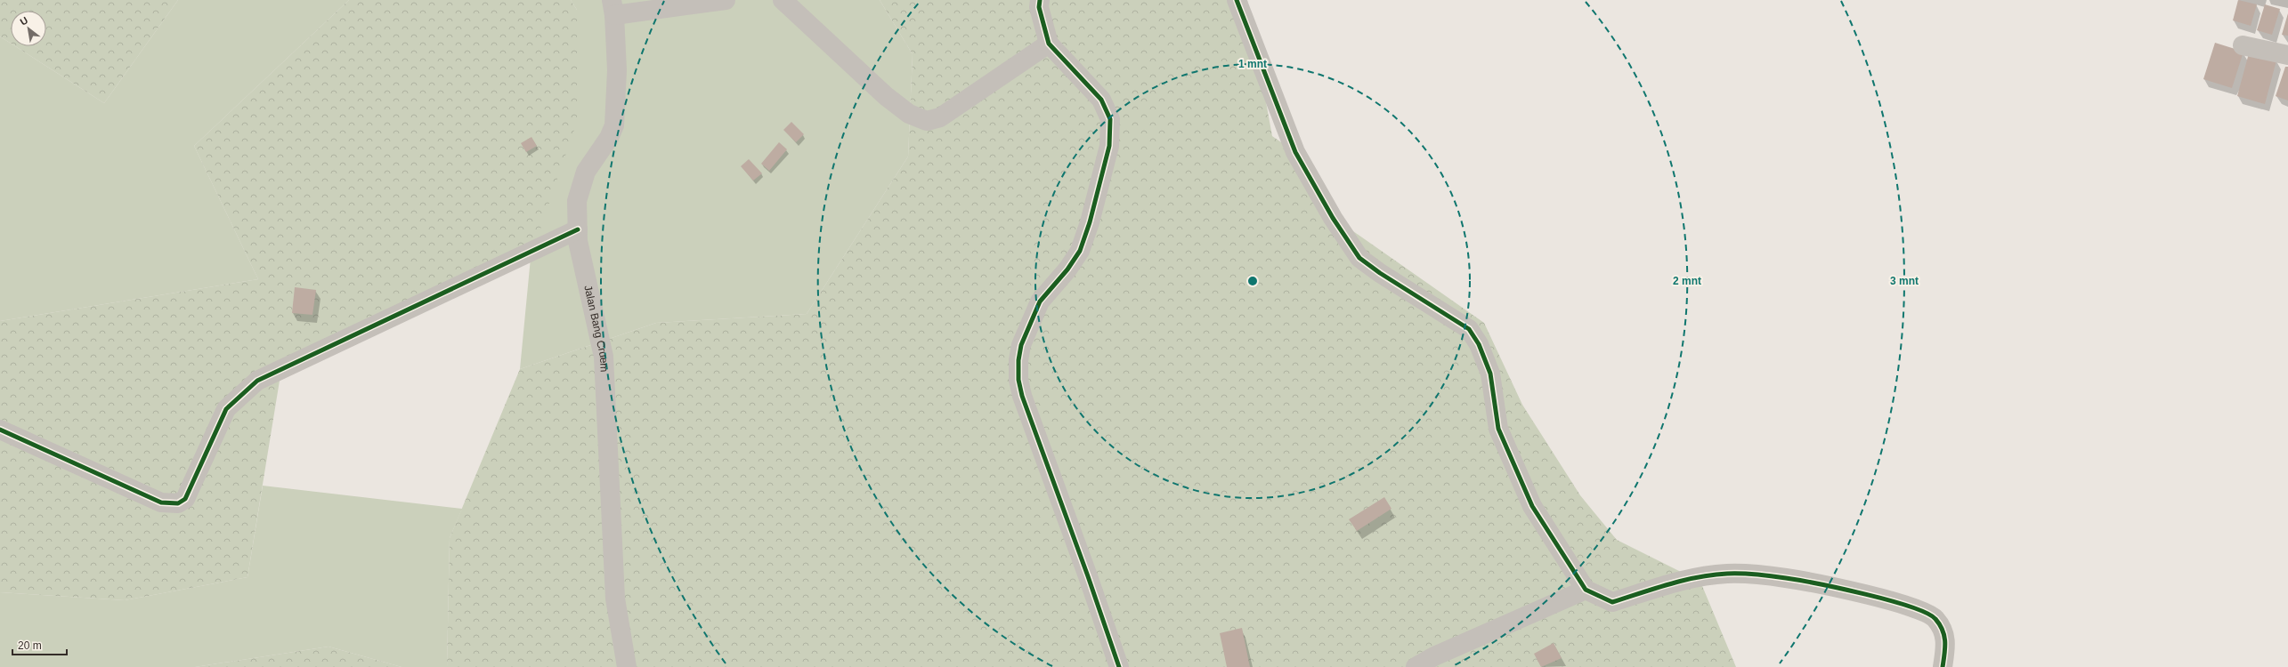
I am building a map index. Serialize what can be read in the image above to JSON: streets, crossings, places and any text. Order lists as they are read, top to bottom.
{
  "streets": {
    "street": ["Jalan Bang Cruem"]
  },
  "scale_bar": "20 m",
  "north": "top left",
  "rings": ["1 mnt", "2 mnt", "3 mnt"]
}
